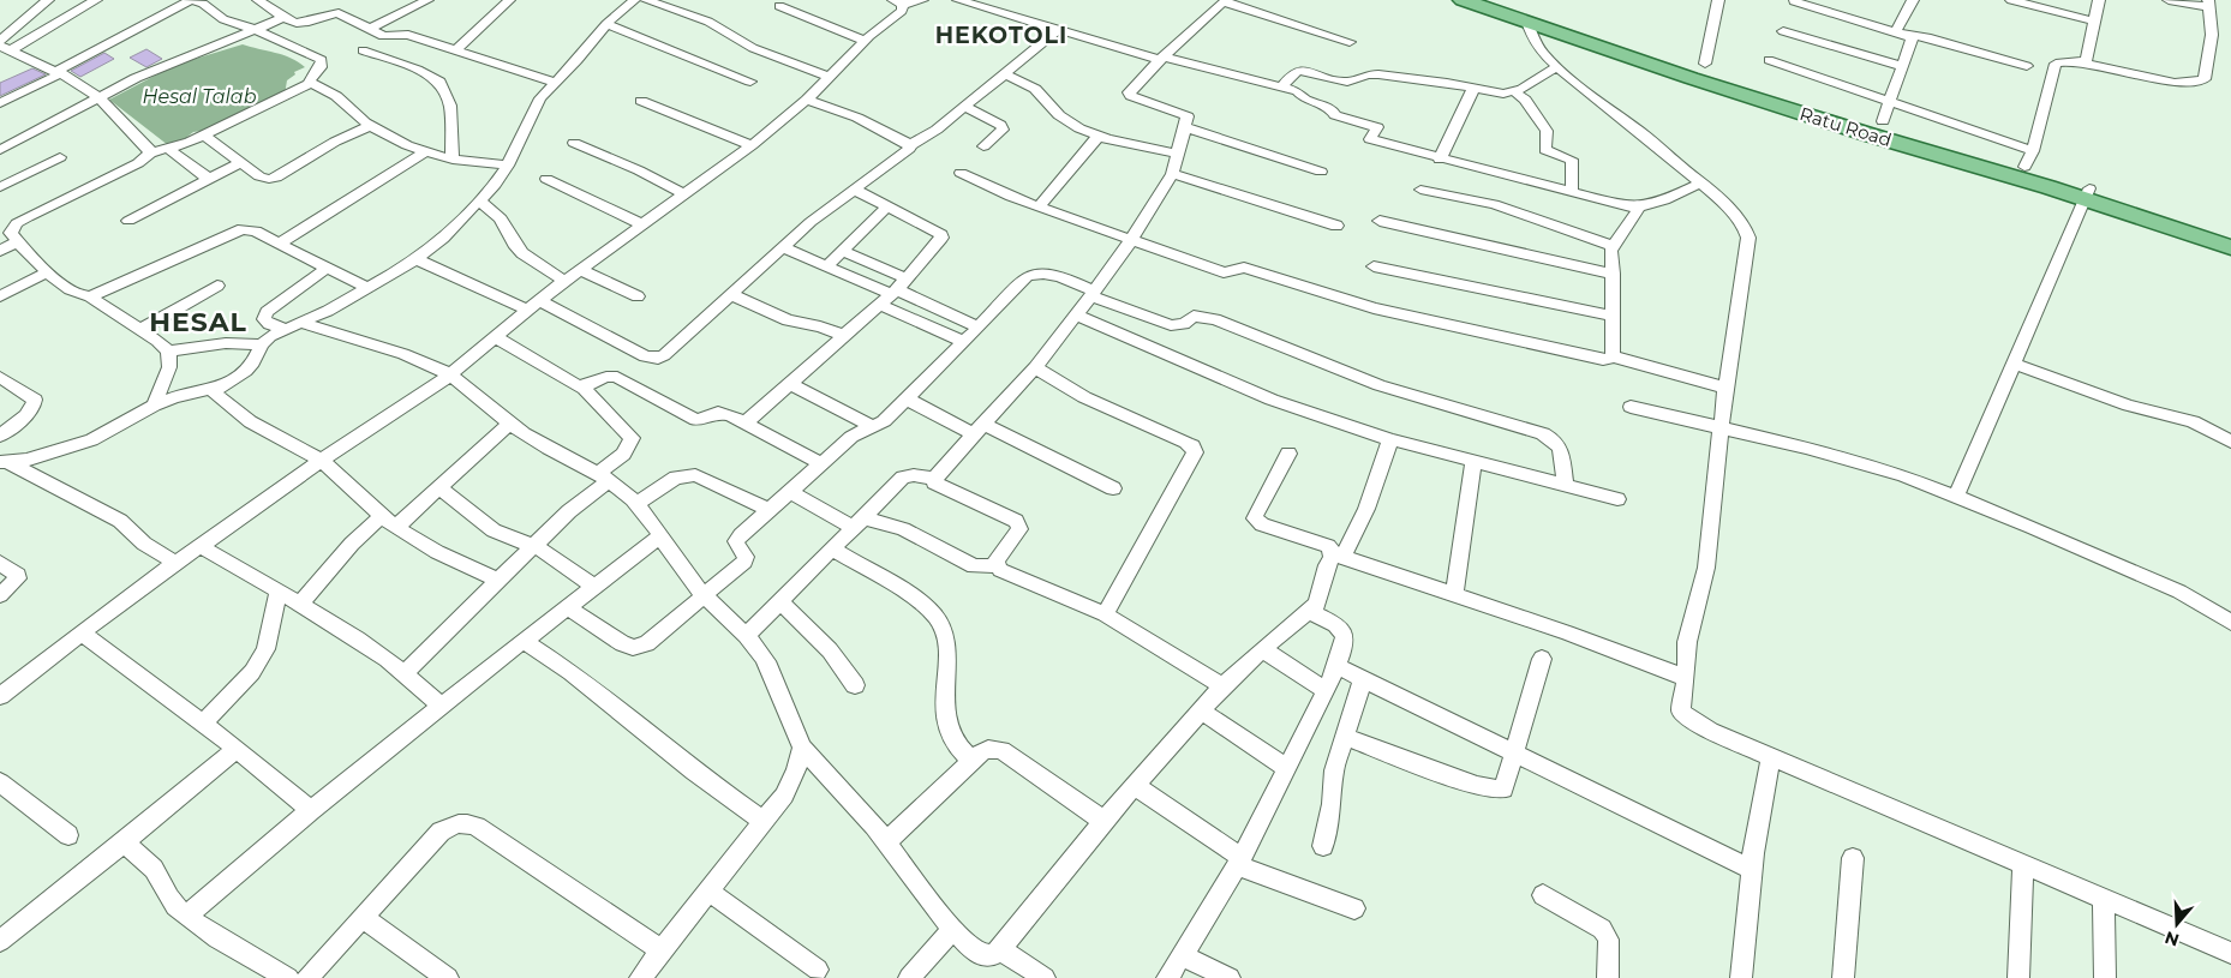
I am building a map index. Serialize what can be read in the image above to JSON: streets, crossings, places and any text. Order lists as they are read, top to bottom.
{
  "streets": {
    "main road": ["Ratu Road"]
  },
  "districts": ["HEKOTOLI", "HESAL"],
  "water": ["Hesal Talab"],
  "north": "bottom"
}
